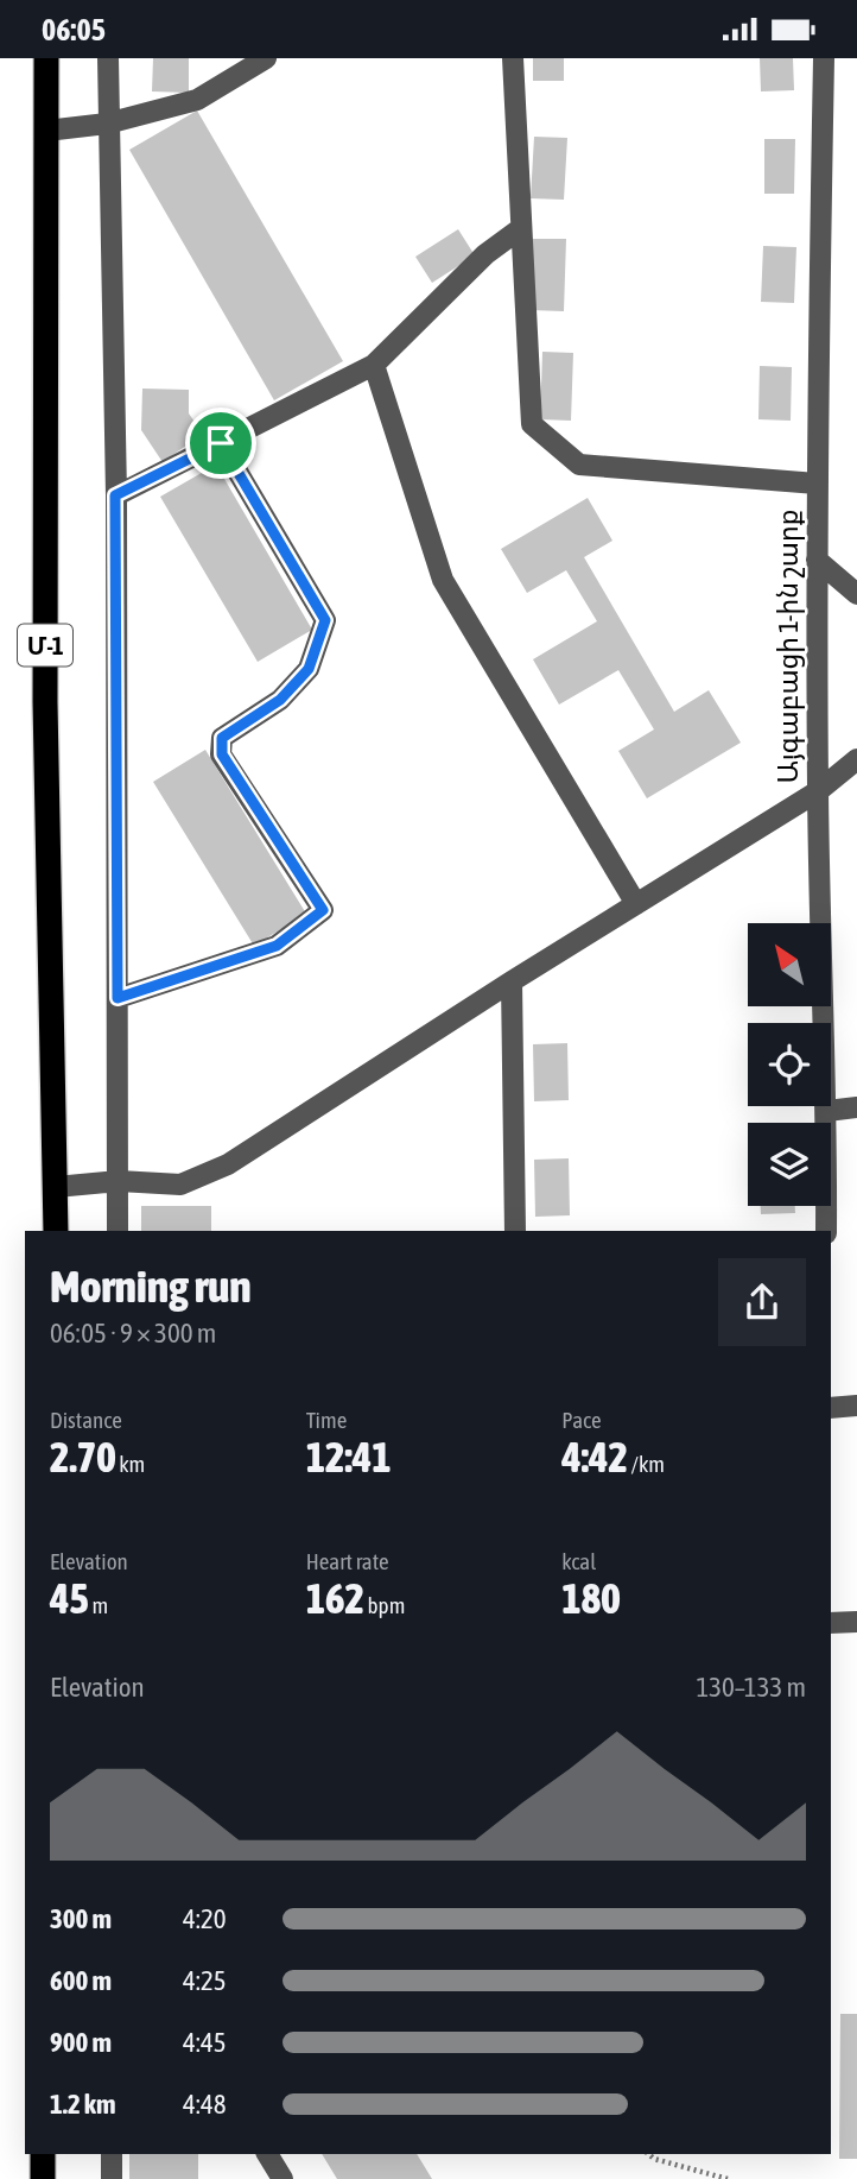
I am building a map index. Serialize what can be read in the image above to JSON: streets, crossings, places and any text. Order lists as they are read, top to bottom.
{
  "streets": {
    "highway": ["Մ-1"],
    "street": ["Այգաբացի 1-ին շարք"]
  },
  "north": "top left",
  "page": {
    "status": "06:05",
    "heading": ["Morning run", "06:05 · 9 × 300 m"],
    "stats": [
      ["Distance", "2.70 km"],
      ["Time", "12:41"],
      ["Pace", "4:42 /km"],
      ["Elevation", "45 m"],
      ["Heart rate", "162 bpm"],
      ["kcal", "180"]
    ],
    "chart": ["Elevation", "130–133 m"],
    "list": [
      {
        "name": "300 m",
        "note": "4:20"
      },
      {
        "name": "600 m",
        "note": "4:25"
      },
      {
        "name": "900 m",
        "note": "4:45"
      },
      {
        "name": "1.2 km",
        "note": "4:48"
      }
    ]
  }
}
